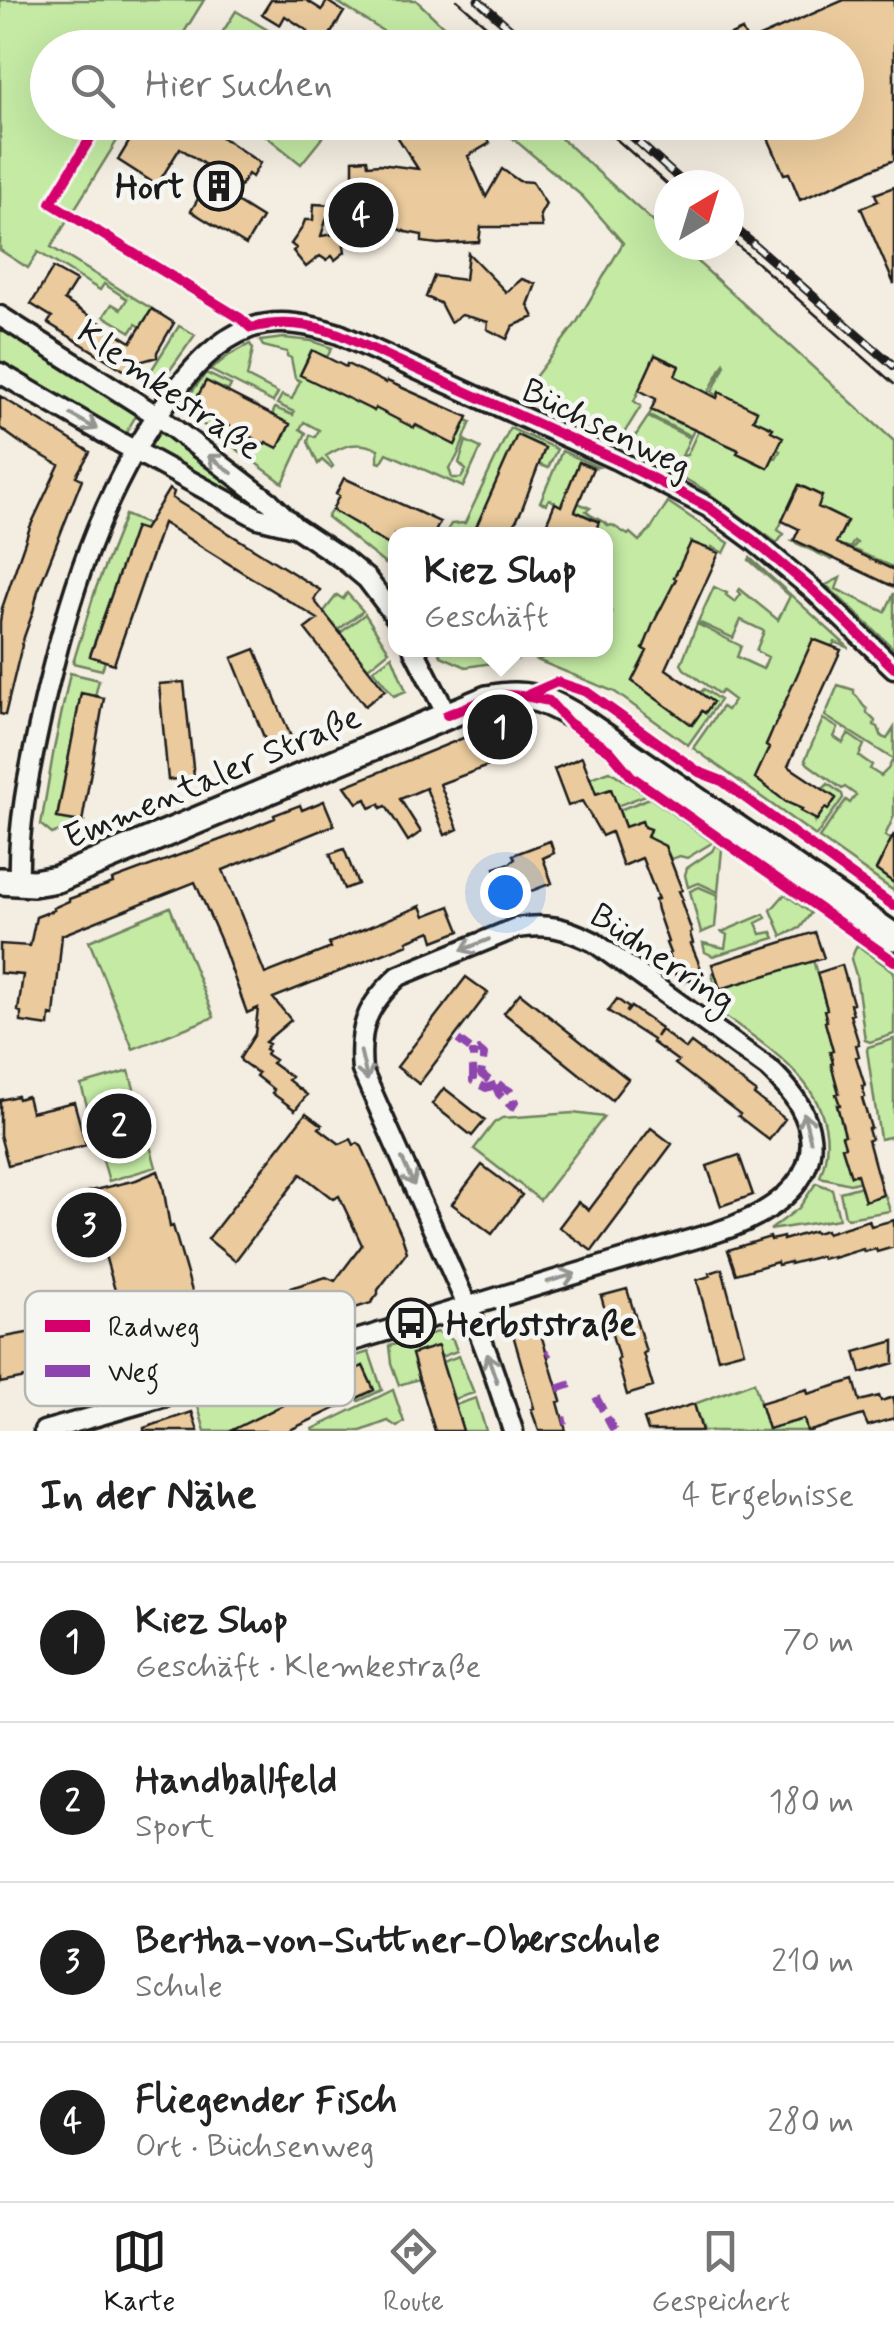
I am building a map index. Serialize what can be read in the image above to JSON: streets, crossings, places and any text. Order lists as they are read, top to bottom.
{
  "streets": {
    "street": [
      "Klemkestraße",
      "Büchsenweg",
      "Emmentaler Straße",
      "Büdnerring"
    ]
  },
  "crossings": [
    ["Klemkestraße", "Büchsenweg"],
    ["Büchsenweg", "Emmentaler Straße"]
  ],
  "places": {
    "building": ["Hort"],
    "bus stop": ["Herbststraße"]
  },
  "legend": ["Radweg", "Weg"],
  "north": "top right",
  "page": {
    "search": "Hier suchen",
    "pins": [
      "4",
      "1",
      "2",
      "3"
    ],
    "popup": ["Kiez Shop", "Geschäft"],
    "heading": ["In der Nähe", "4 Ergebnisse"],
    "list": [
      {
        "mark": "1",
        "name": "Kiez Shop",
        "note": "Geschäft · Klemkestraße",
        "value": "70 m"
      },
      {
        "mark": "2",
        "name": "Handballfeld",
        "note": "Sport",
        "value": "180 m"
      },
      {
        "mark": "3",
        "name": "Bertha-von-Suttner-Oberschule",
        "note": "Schule",
        "value": "210 m"
      },
      {
        "mark": "4",
        "name": "Fliegender Fisch",
        "note": "Ort · Büchsenweg",
        "value": "280 m"
      }
    ],
    "nav": ["Karte", "Route", "Gespeichert"]
  }
}
